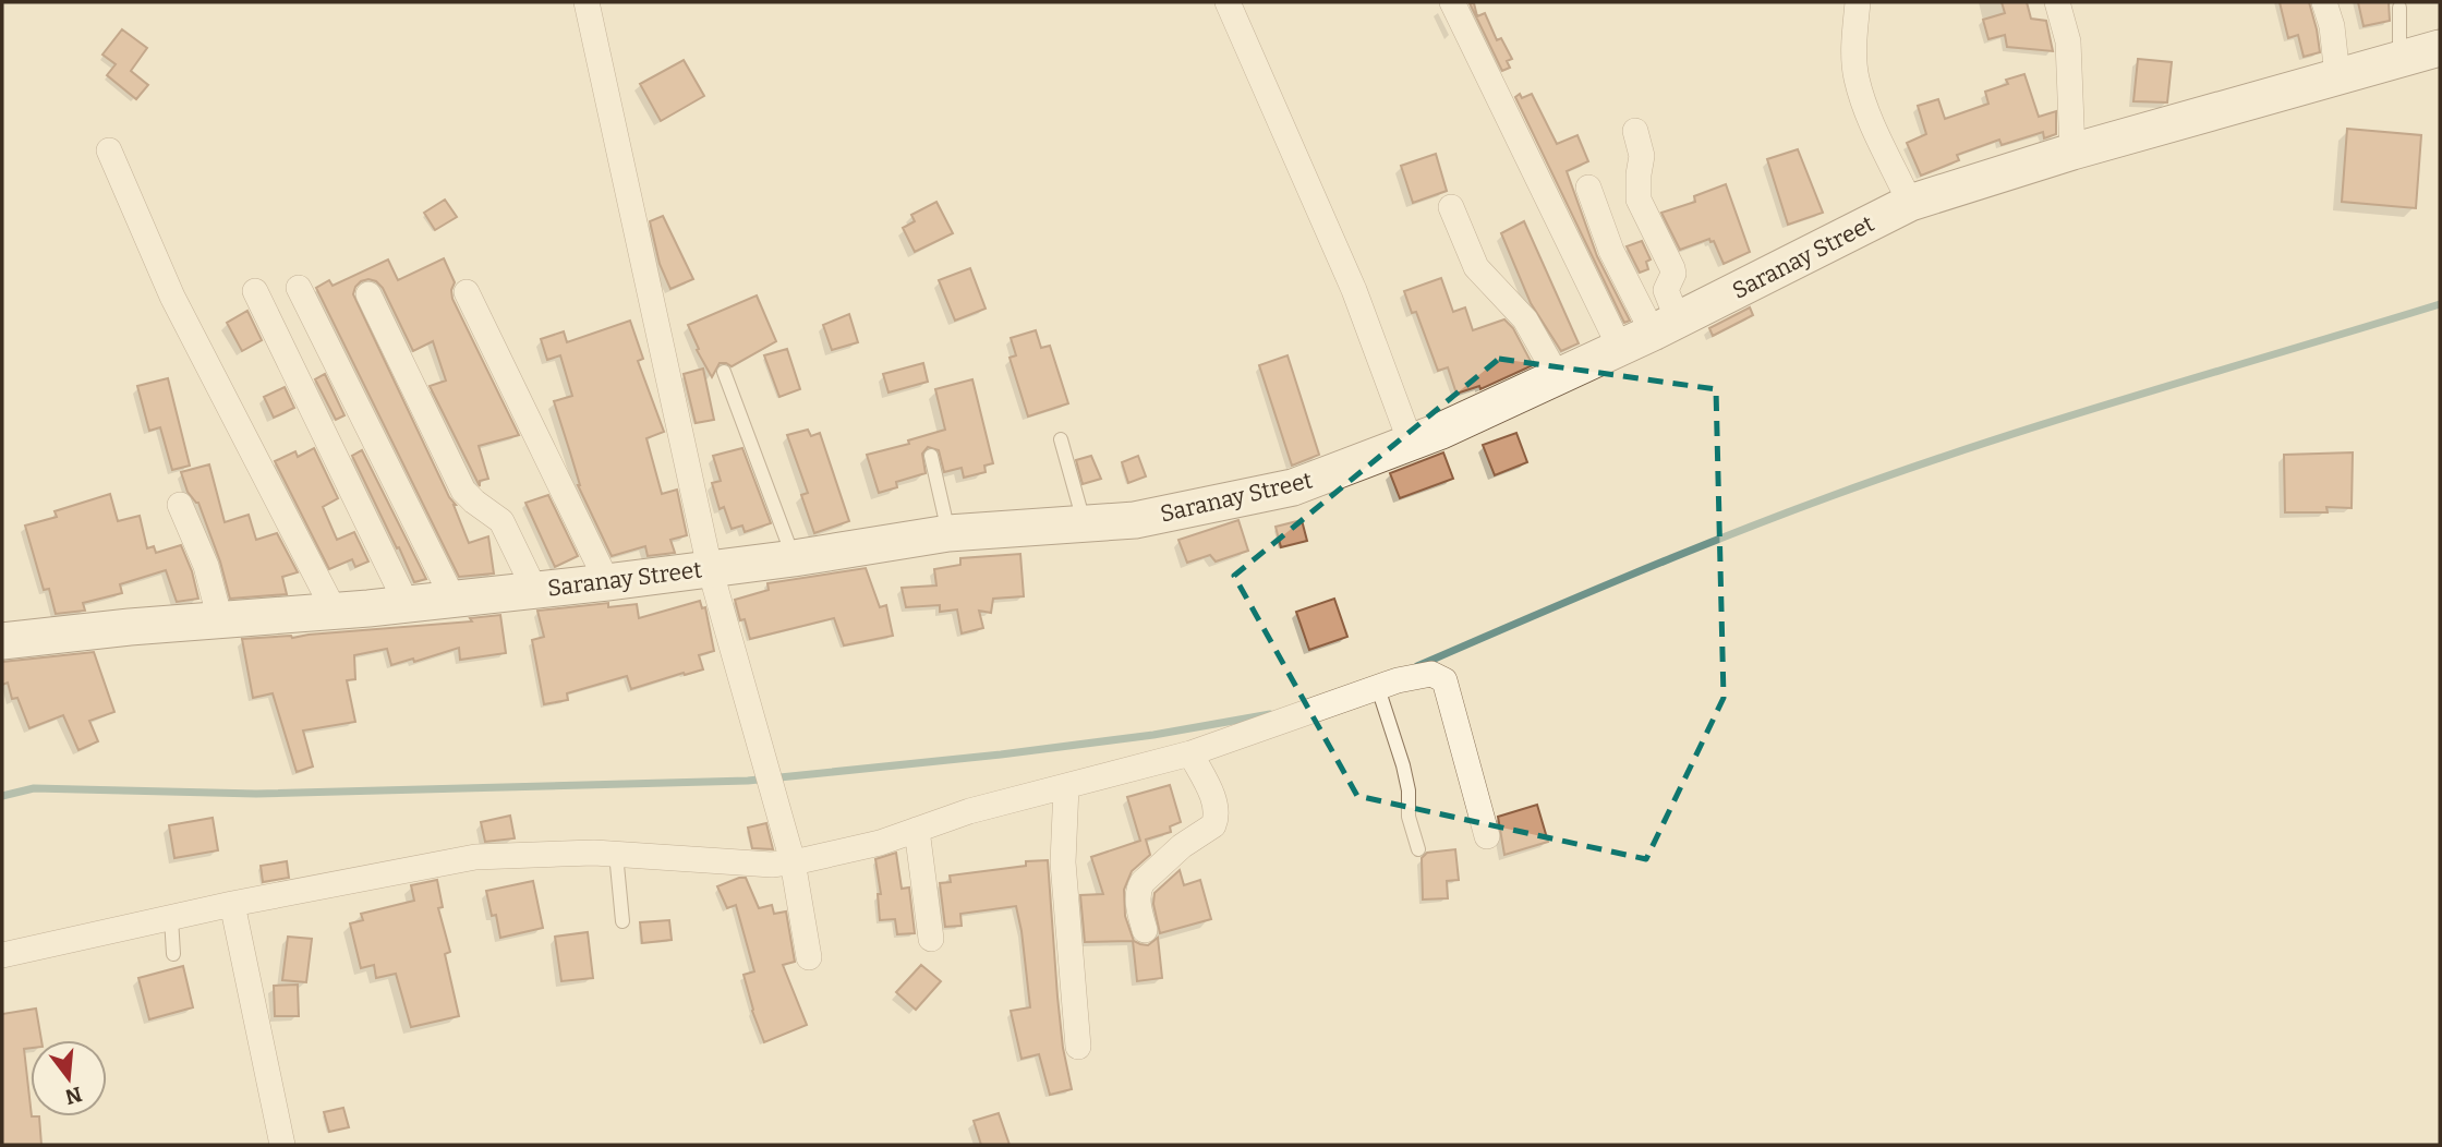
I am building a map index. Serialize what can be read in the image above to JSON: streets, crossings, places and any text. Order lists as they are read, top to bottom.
{
  "streets": {
    "street": ["Saranay Street"]
  },
  "north": "bottom"
}
